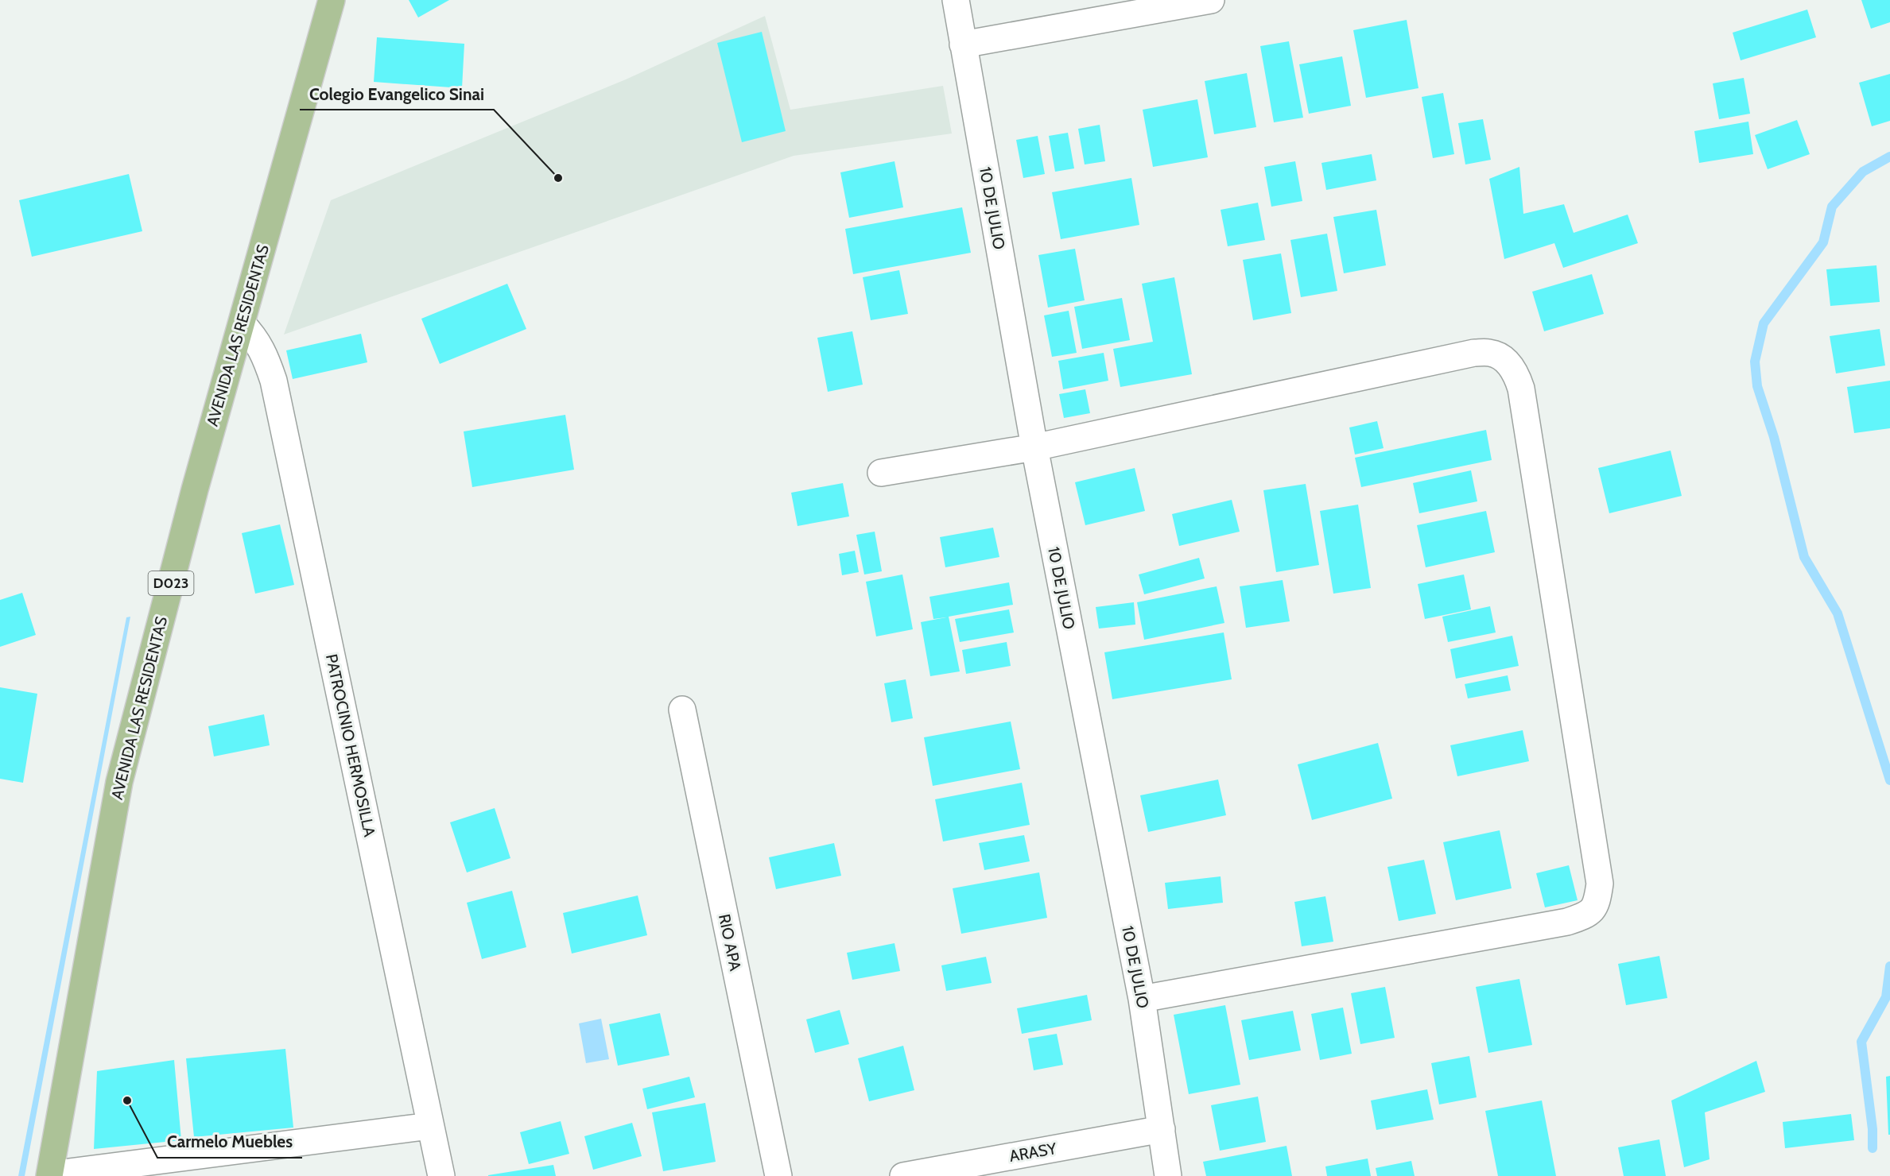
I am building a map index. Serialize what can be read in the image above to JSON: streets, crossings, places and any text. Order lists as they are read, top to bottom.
{
  "streets": {
    "main road": ["AVENIDA LAS RESIDENTAS", "D023"],
    "street": [
      "10 DE JULIO",
      "PATROCINIO HERMOSILLA",
      "RIO APA",
      "ARASY"
    ]
  },
  "crossings": [
    ["10 DE JULIO", "ARASY"],
    ["AVENIDA LAS RESIDENTAS", "PATROCINIO HERMOSILLA"]
  ],
  "places": ["Colegio Evangelico Sinai", "Carmelo Muebles"]
}
